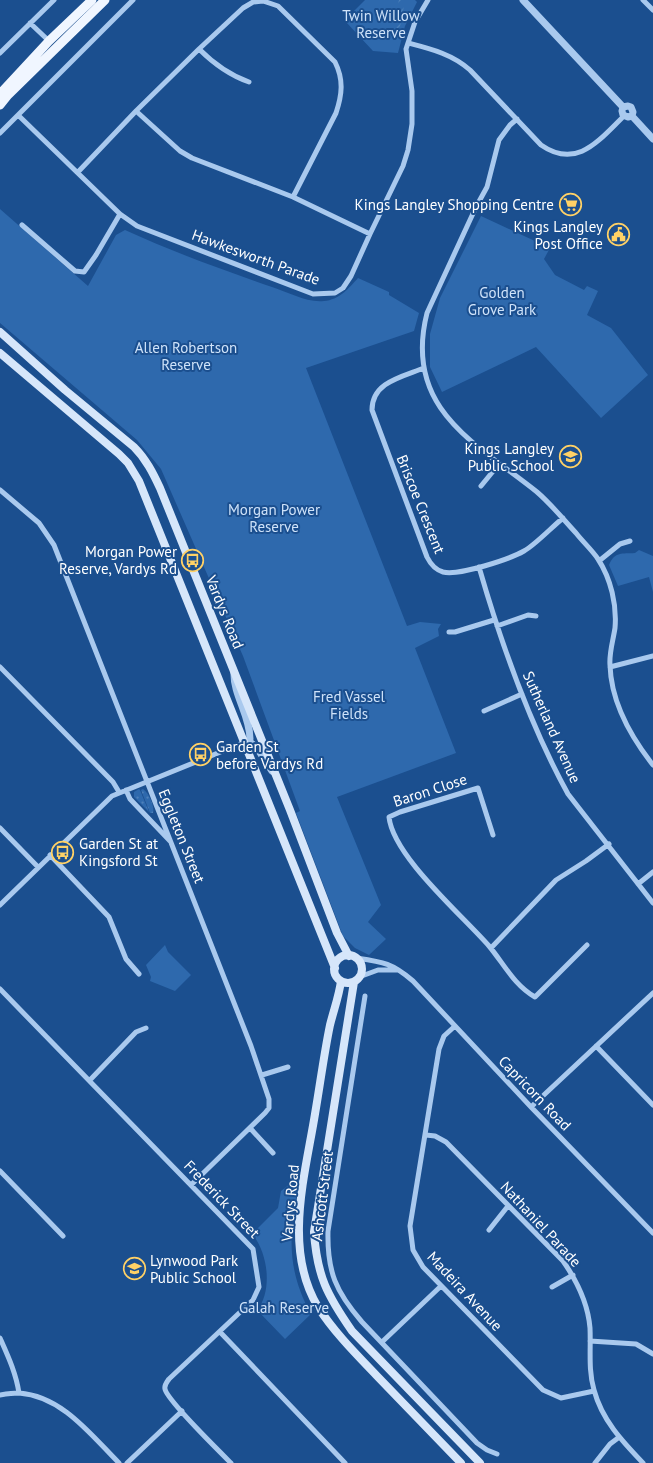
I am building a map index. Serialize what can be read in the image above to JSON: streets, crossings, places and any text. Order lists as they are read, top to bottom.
{
  "streets": {
    "main road": ["Vardys Road"],
    "street": [
      "Hawkesworth Parade",
      "Briscoe Crescent",
      "Sutherland Avenue",
      "Baron Close",
      "Eggleton Street",
      "Capricorn Road",
      "Ashcott Street",
      "Frederick Street",
      "Nathaniel Parade",
      "Madeira Avenue"
    ]
  },
  "crossings": [
    ["Briscoe Crescent", "Sutherland Avenue"],
    ["Vardys Road", "Capricorn Road"],
    ["Eggleton Street", "Frederick Street"],
    ["Capricorn Road", "Madeira Avenue"],
    ["Nathaniel Parade", "Madeira Avenue"]
  ],
  "parks": [
    "Twin Willow Reserve",
    "Golden Grove Park",
    "Allen Robertson Reserve",
    "Morgan Power Reserve",
    "Fred Vassel Fields",
    "Galah Reserve"
  ],
  "places": {
    "supermarket": ["Kings Langley Shopping Centre"],
    "public building": ["Kings Langley Post Office"],
    "school or university": ["Kings Langley Public School", "Lynwood Park Public School"],
    "bus stop": ["Morgan Power Reserve, Vardys Rd", "Garden St before Vardys Rd", "Garden St at Kingsford St"]
  }
}
